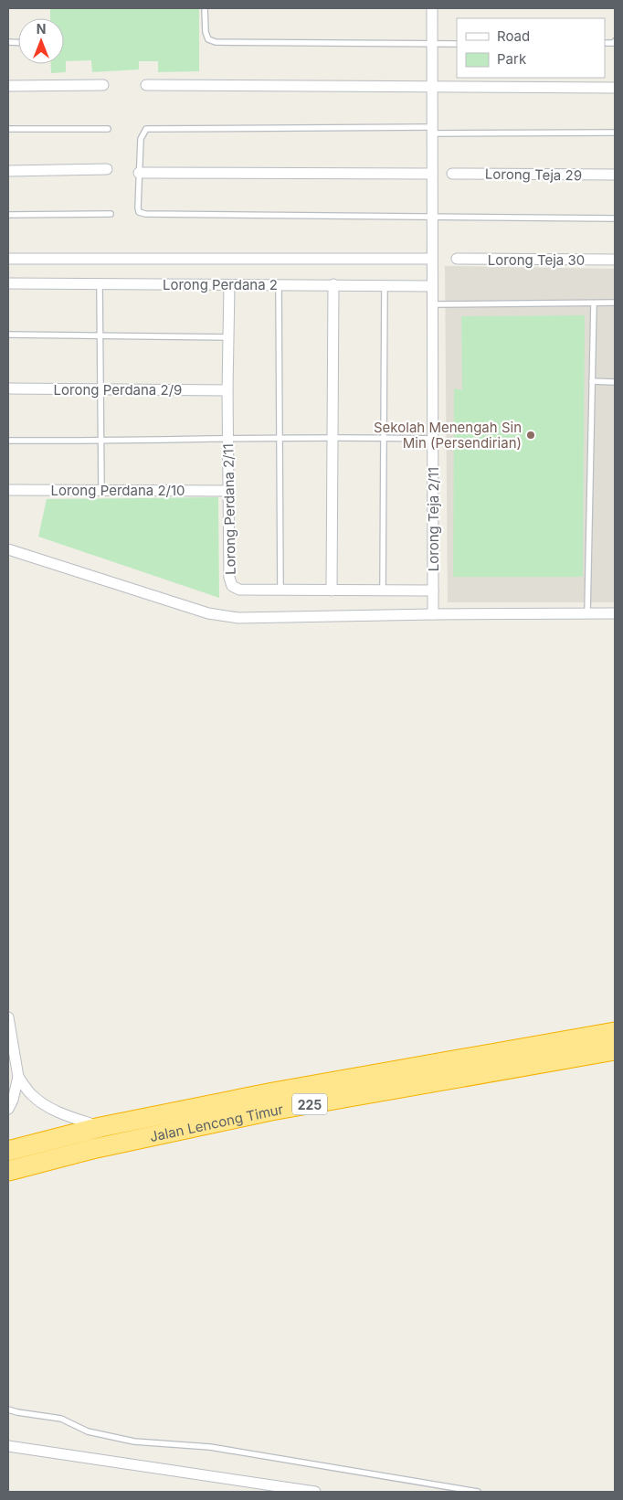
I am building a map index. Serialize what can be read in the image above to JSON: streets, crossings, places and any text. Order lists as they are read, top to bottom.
{
  "streets": {
    "highway": ["225", "Jalan Lencong Timur"],
    "street": [
      "Lorong Teja 29",
      "Lorong Teja 30",
      "Lorong Perdana 2",
      "Lorong Perdana 2/9",
      "Lorong Perdana 2/10",
      "Lorong Perdana 2/11",
      "Lorong Teja 2/11"
    ]
  },
  "crossings": [
    ["Lorong Perdana 2", "Lorong Perdana 2/11"],
    ["Lorong Perdana 2", "Lorong Teja 2/11"],
    ["Lorong Perdana 2/9", "Lorong Perdana 2/11"],
    ["Lorong Perdana 2/10", "Lorong Perdana 2/11"],
    ["Lorong Perdana 2/11", "Lorong Teja 2/11"]
  ],
  "places": ["Sekolah Menengah Sin Min (Persendirian)"],
  "legend": ["Road", "Park"],
  "north": "top"
}
